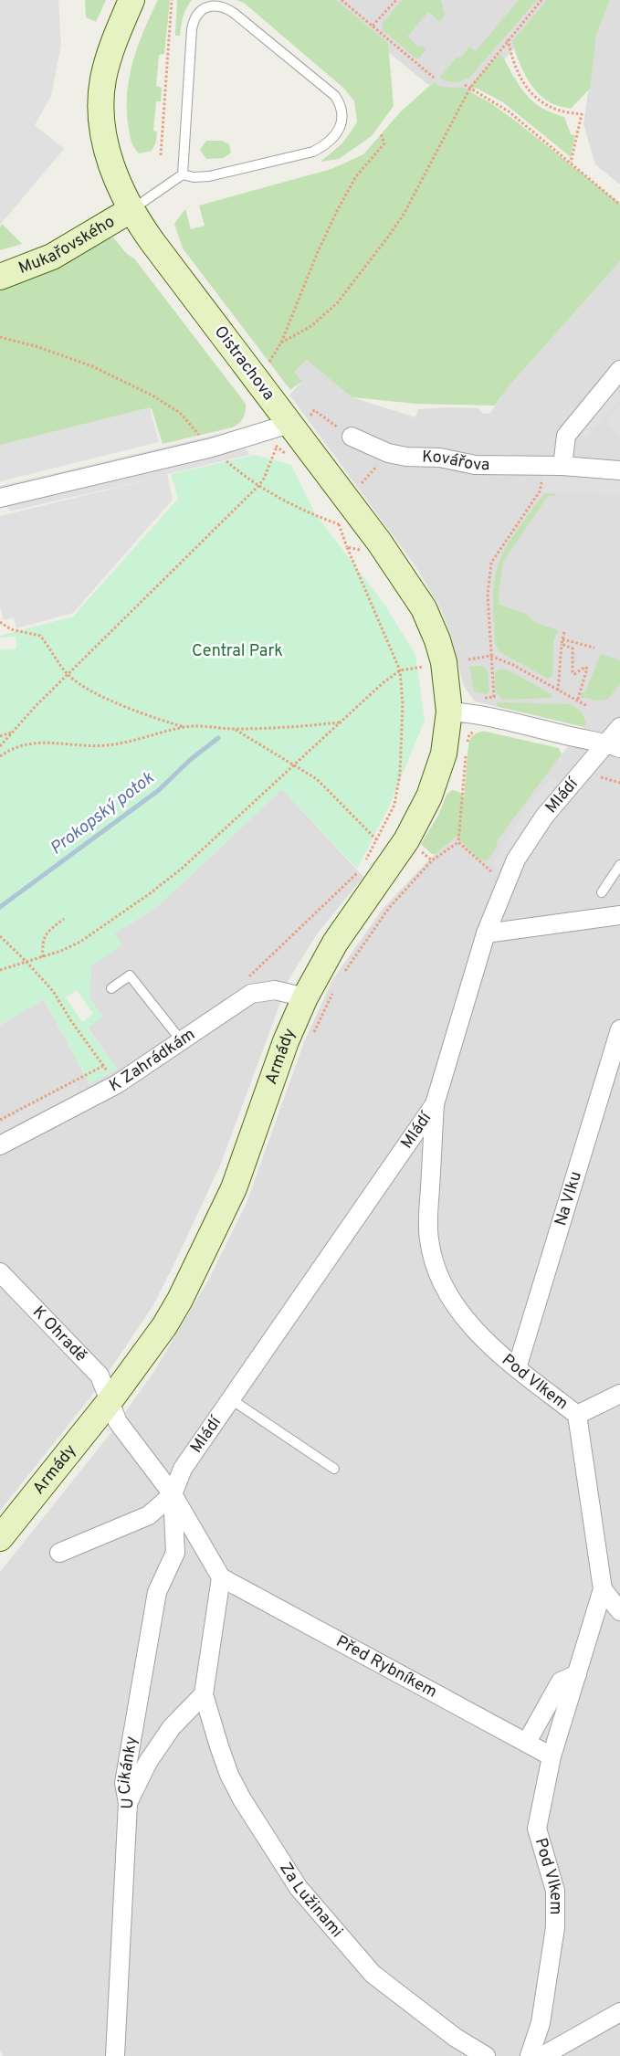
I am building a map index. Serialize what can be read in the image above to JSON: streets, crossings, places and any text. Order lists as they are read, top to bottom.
{
  "streets": {
    "street": [
      "Mukařovského",
      "Oistrachova",
      "Kovářova",
      "Mládí",
      "Armády",
      "K Zahrádkám",
      "Na Vlku",
      "K Ohradě",
      "Pod Vlkem",
      "Před Rybníkem",
      "U Cikánky",
      "Za Lužinami"
    ]
  },
  "crossings": [
    ["Mukařovského", "Oistrachova"],
    ["Oistrachova", "Armády"],
    ["Mládí", "Pod Vlkem"],
    ["Mládí", "U Cikánky"],
    ["Armády", "K Zahrádkám"],
    ["Armády", "K Ohradě"],
    ["Na Vlku", "Pod Vlkem"],
    ["Pod Vlkem", "Před Rybníkem"],
    ["Před Rybníkem", "Za Lužinami"]
  ],
  "water": ["Prokopský potok"],
  "parks": ["Central Park"]
}
